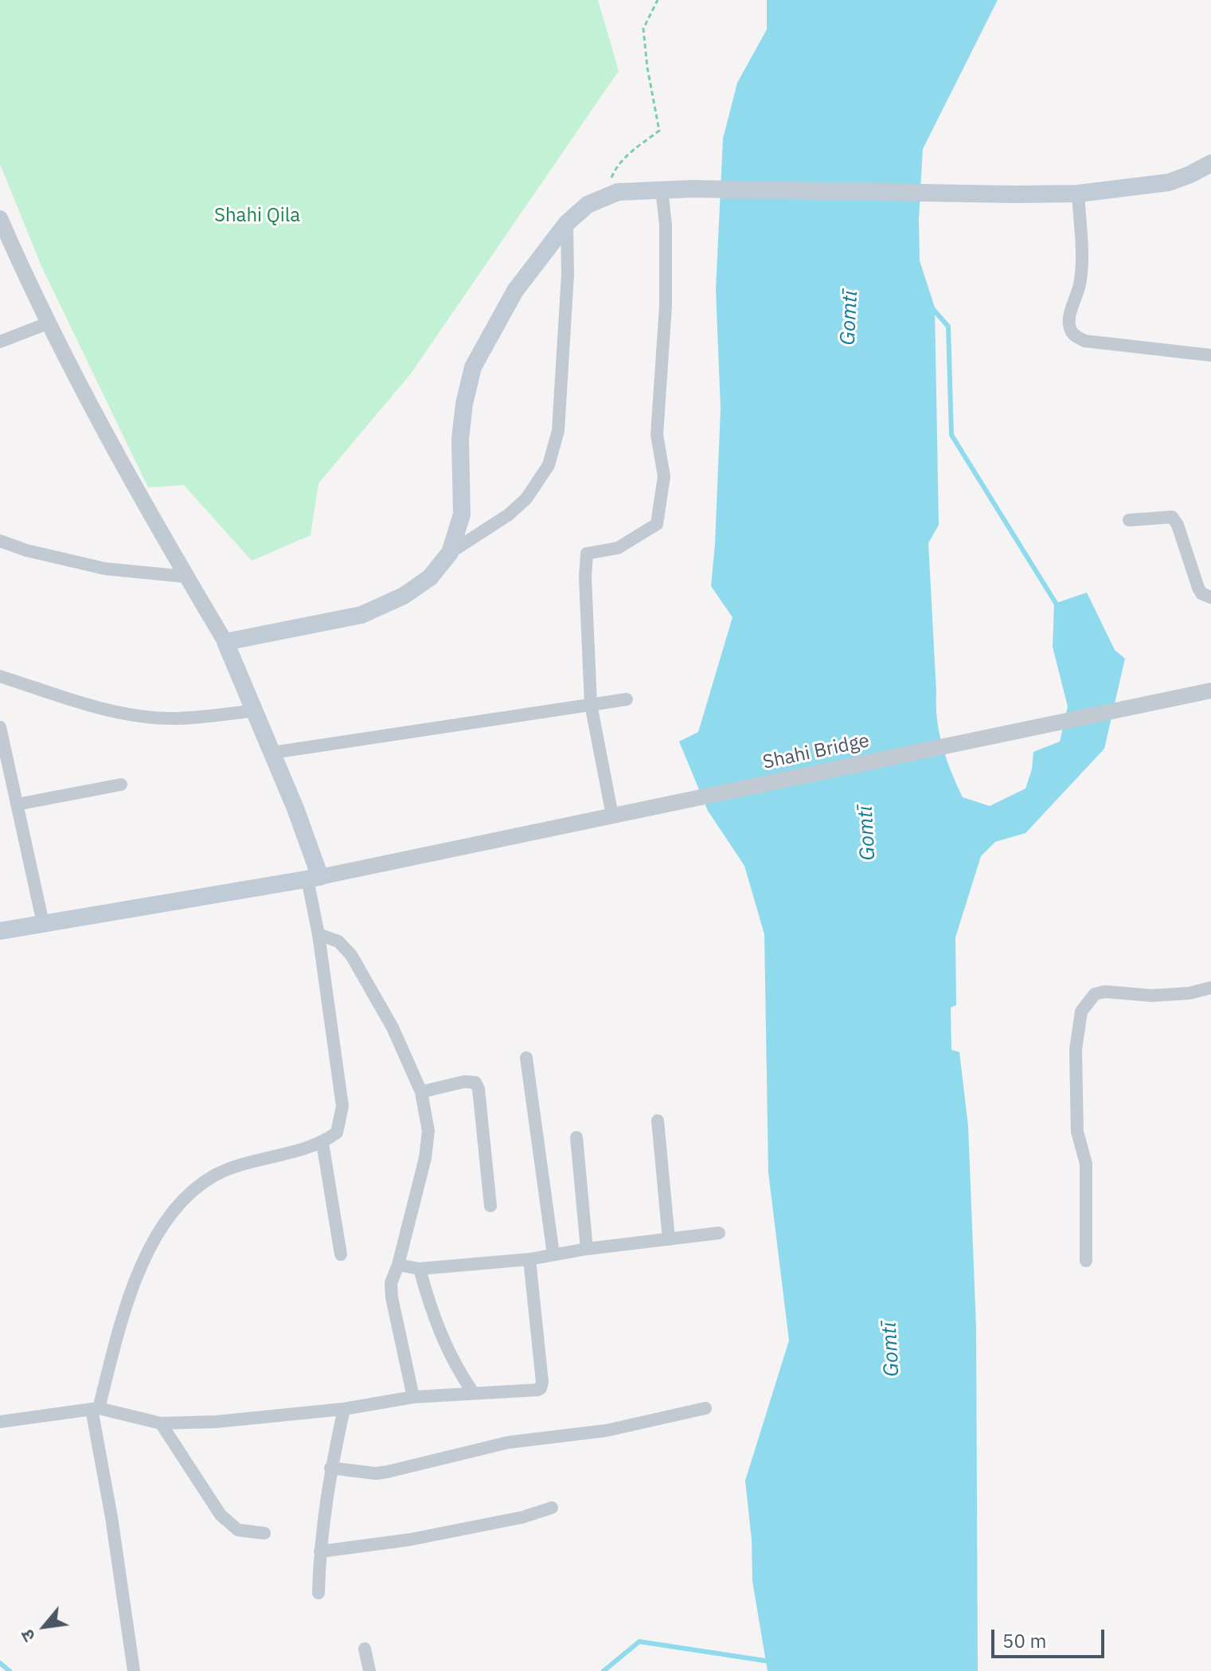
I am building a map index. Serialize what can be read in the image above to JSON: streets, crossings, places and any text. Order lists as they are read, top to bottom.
{
  "streets": {
    "street": ["Shahi Bridge"]
  },
  "water": ["Gomtī"],
  "parks": ["Shahi Qila"],
  "scale_bar": "50 m",
  "north": "bottom left"
}
